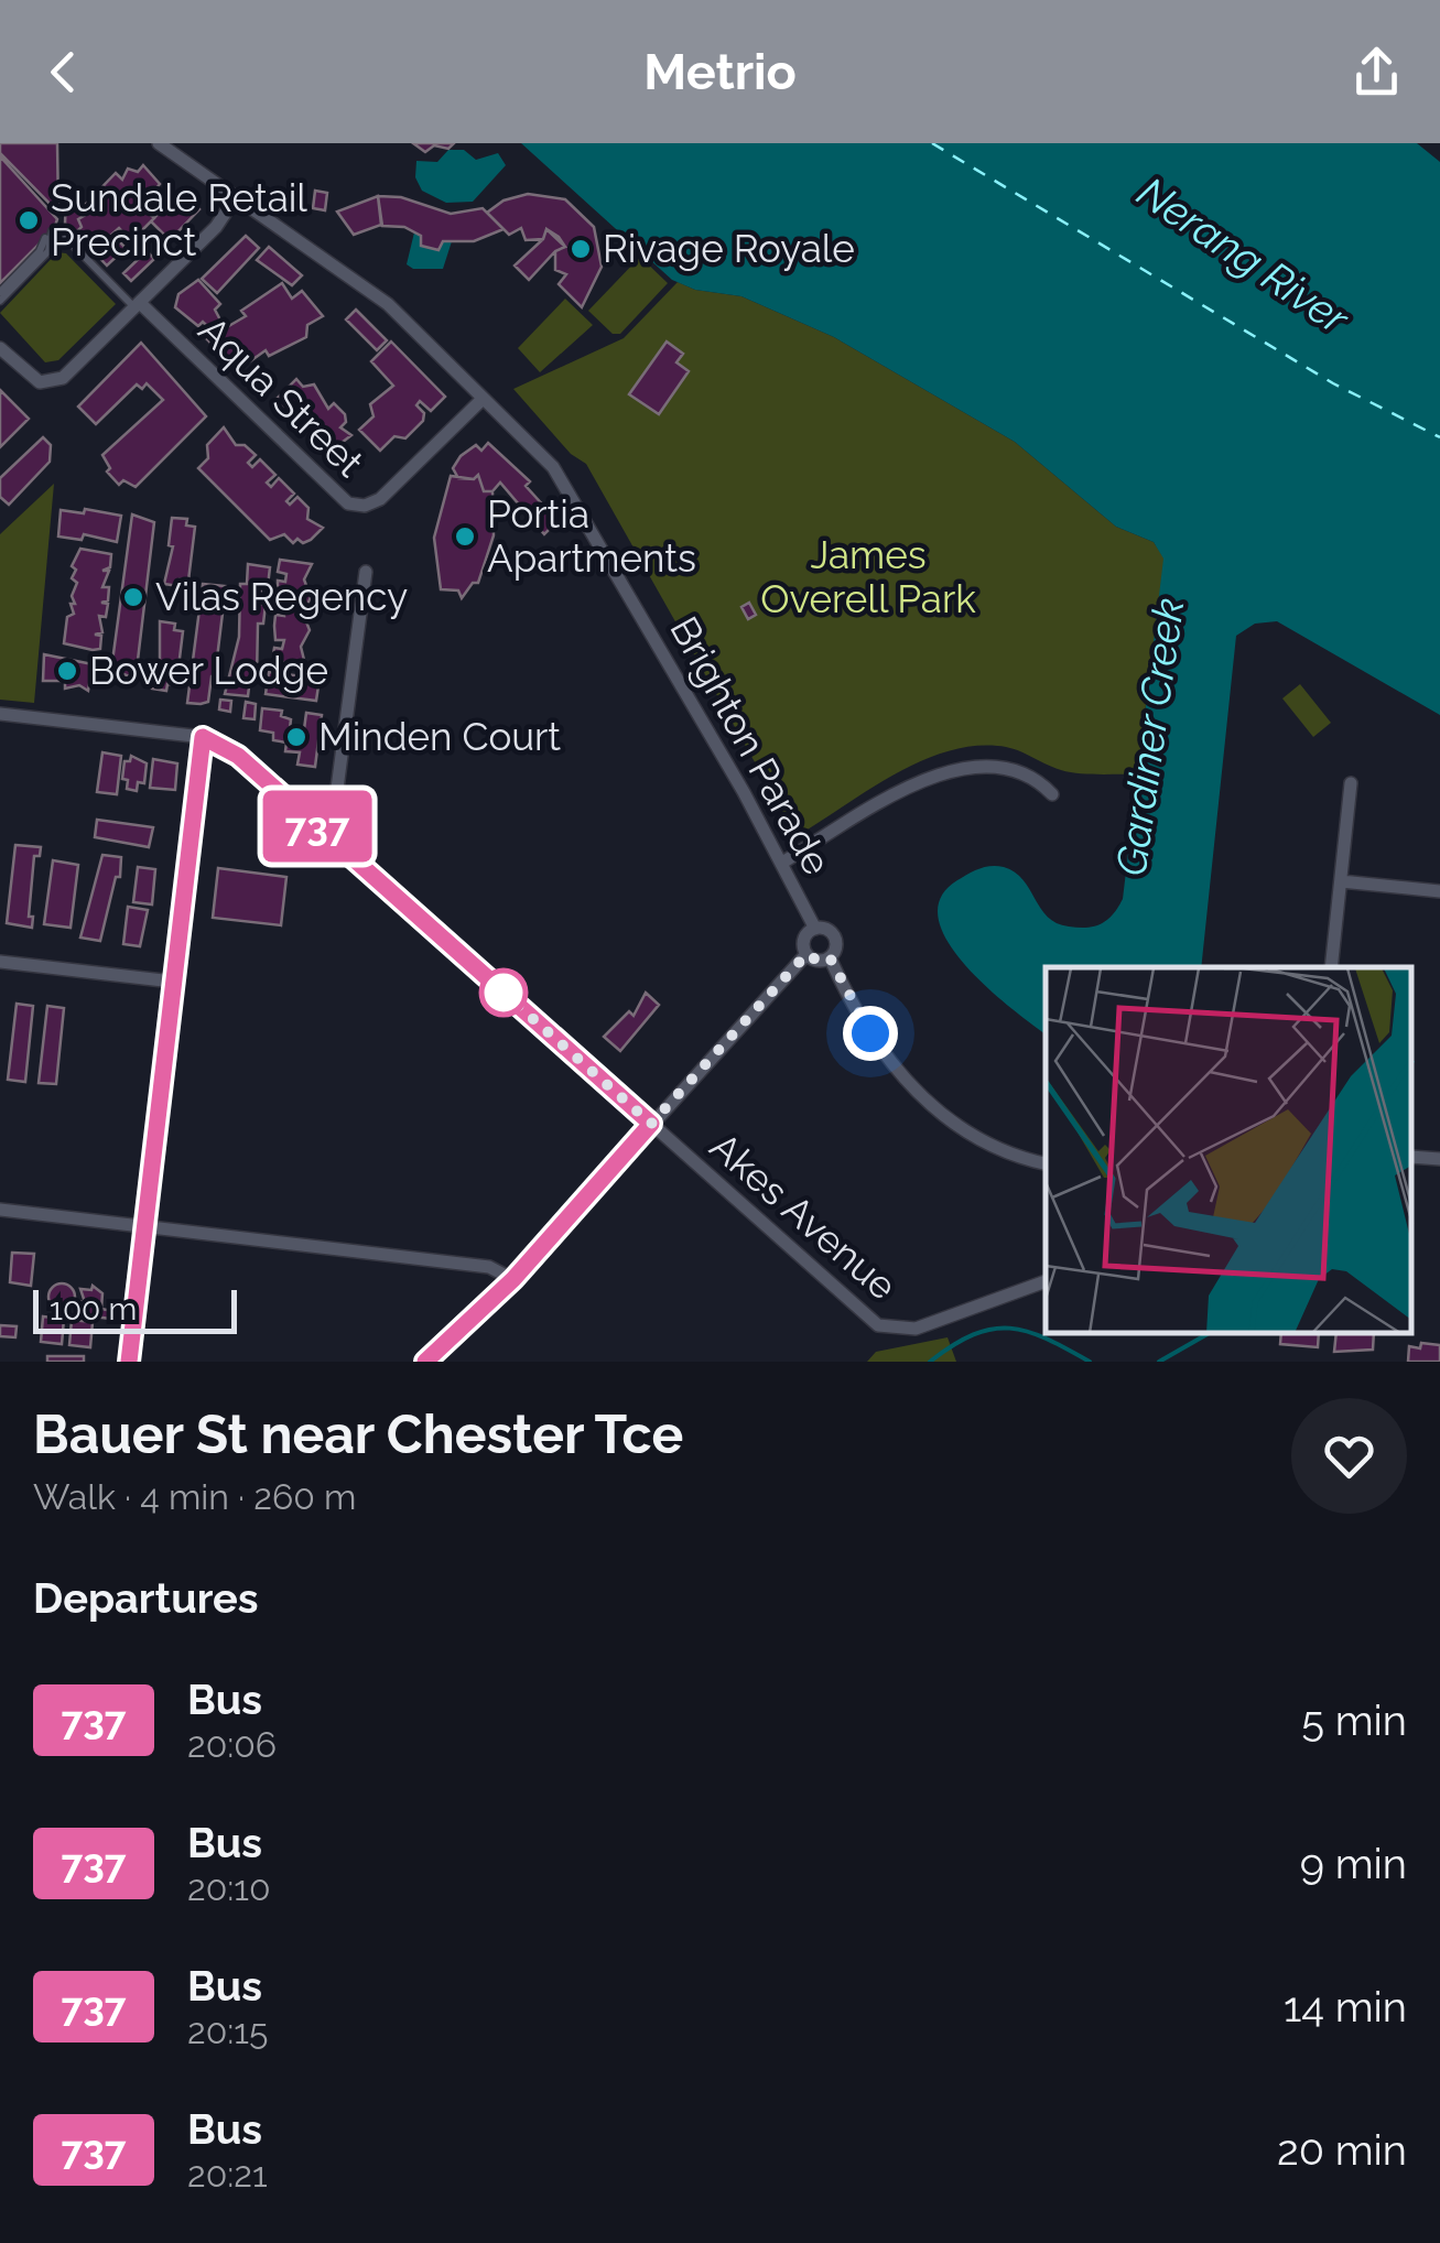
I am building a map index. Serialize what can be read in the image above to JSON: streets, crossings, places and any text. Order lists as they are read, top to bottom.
{
  "streets": {
    "street": ["Aqua Street", "Brighton Parade", "Akes Avenue"]
  },
  "crossings": [
    ["Aqua Street", "Brighton Parade"]
  ],
  "water": ["Nerang River", "Gardiner Creek"],
  "parks": ["James Overell Park"],
  "places": [
    "Sundale Retail Precinct",
    "Rivage Royale",
    "Portia Apartments",
    "Vilas Regency",
    "Bower Lodge",
    "Minden Court"
  ],
  "lines": ["bus line 737"],
  "scale_bar": "100 m",
  "page": {
    "header": "Metrio",
    "on_map": "737",
    "scale": "100 m",
    "heading": [
      ["Bauer St near Chester Tce", "Walk · 4 min · 260 m"],
      "Departures"
    ],
    "list": [
      {
        "mark": "737",
        "name": "Bus",
        "note": "20:06",
        "value": "5 min"
      },
      {
        "mark": "737",
        "name": "Bus",
        "note": "20:10",
        "value": "9 min"
      },
      {
        "mark": "737",
        "name": "Bus",
        "note": "20:15",
        "value": "14 min"
      },
      {
        "mark": "737",
        "name": "Bus",
        "note": "20:21",
        "value": "20 min"
      }
    ]
  }
}
